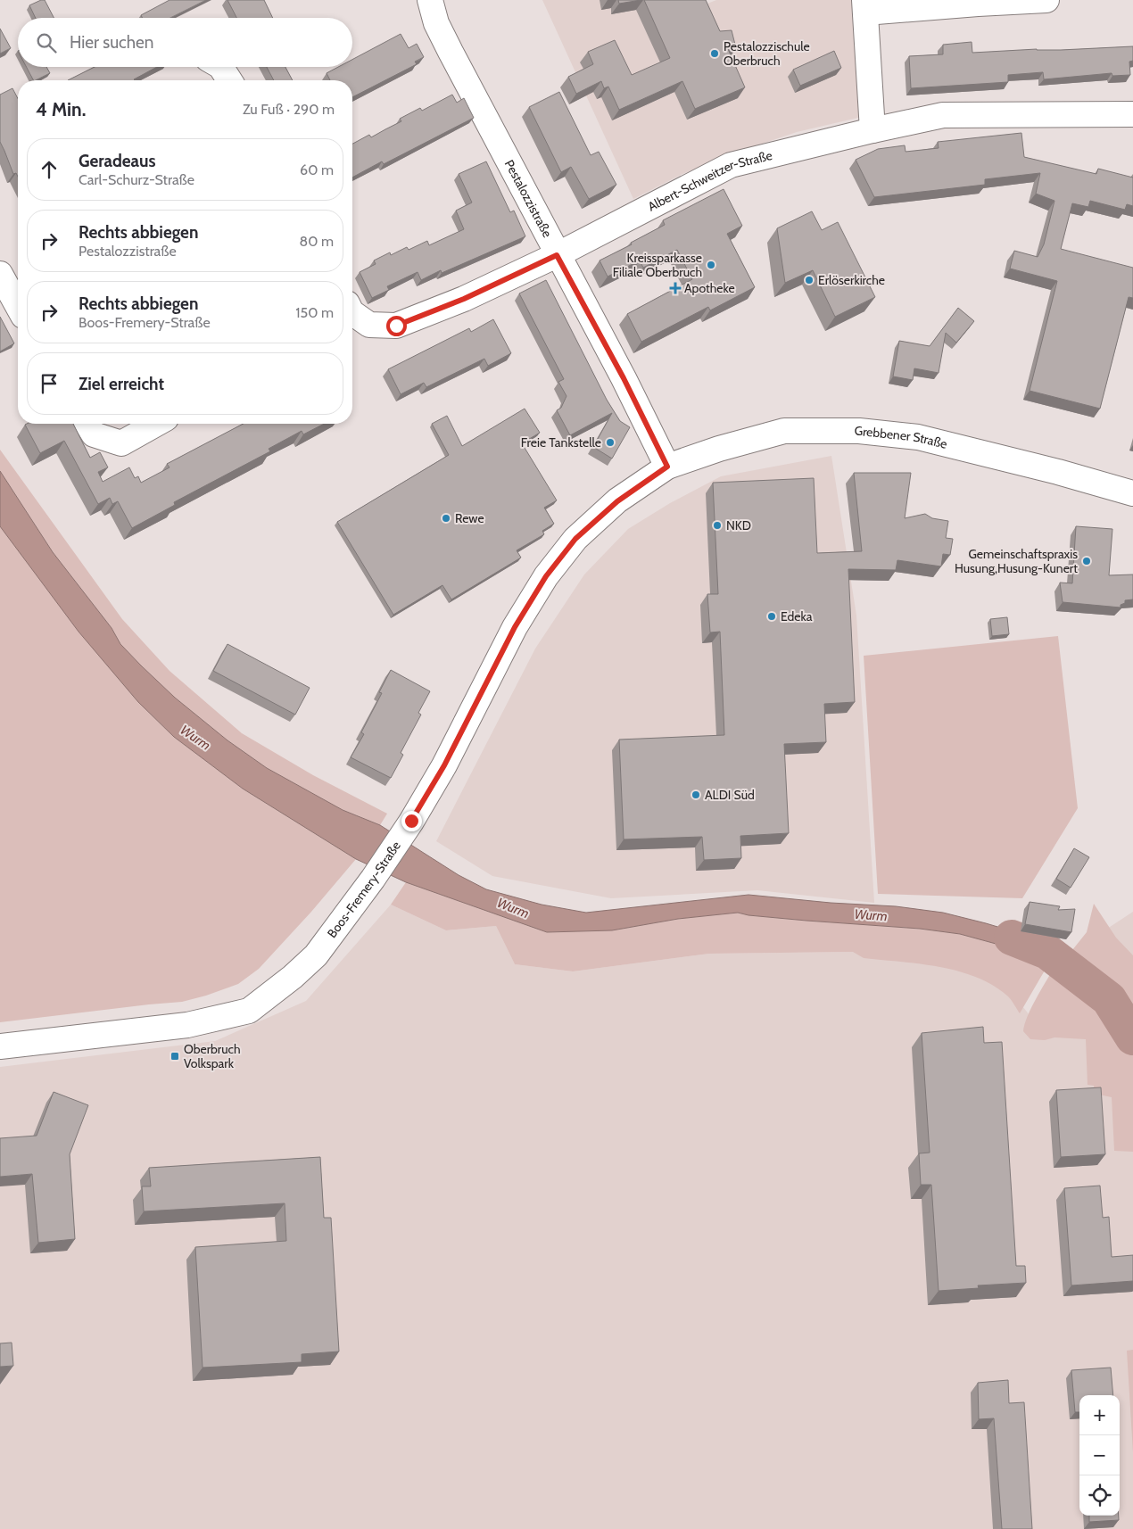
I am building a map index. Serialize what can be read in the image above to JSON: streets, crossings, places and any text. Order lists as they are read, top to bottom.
{
  "streets": {
    "street": [
      "Albert-Schweitzer-Straße",
      "Pestalozzistraße",
      "Grebbener Straße",
      "Boos-Fremery-Straße"
    ]
  },
  "crossings": [
    ["Albert-Schweitzer-Straße", "Pestalozzistraße"],
    ["Pestalozzistraße", "Grebbener Straße"],
    ["Pestalozzistraße", "Boos-Fremery-Straße"],
    ["Grebbener Straße", "Boos-Fremery-Straße"]
  ],
  "water": ["Wurm"],
  "places": {
    "other": [
      "Pestalozzischule Oberbruch",
      "Kreissparkasse Filiale Oberbruch",
      "Erlöserkirche",
      "Freie Tankstelle",
      "Rewe",
      "NKD",
      "Gemeinschaftspraxis Husung,Husung-Kunert",
      "Edeka",
      "ALDI Süd"
    ],
    "health": ["Apotheke"],
    "transit": ["Oberbruch Volkspark"]
  },
  "page": {
    "search": "Hier suchen",
    "heading": ["4 Min.", "Zu Fuß · 290 m"],
    "list": [
      ["Geradeaus", "Carl-Schurz-Straße", "60 m"],
      ["Rechts abbiegen", "Pestalozzistraße", "80 m"],
      ["Rechts abbiegen", "Boos-Fremery-Straße", "150 m"],
      "Ziel erreicht"
    ],
    "map_buttons": ["+", "−"]
  }
}
